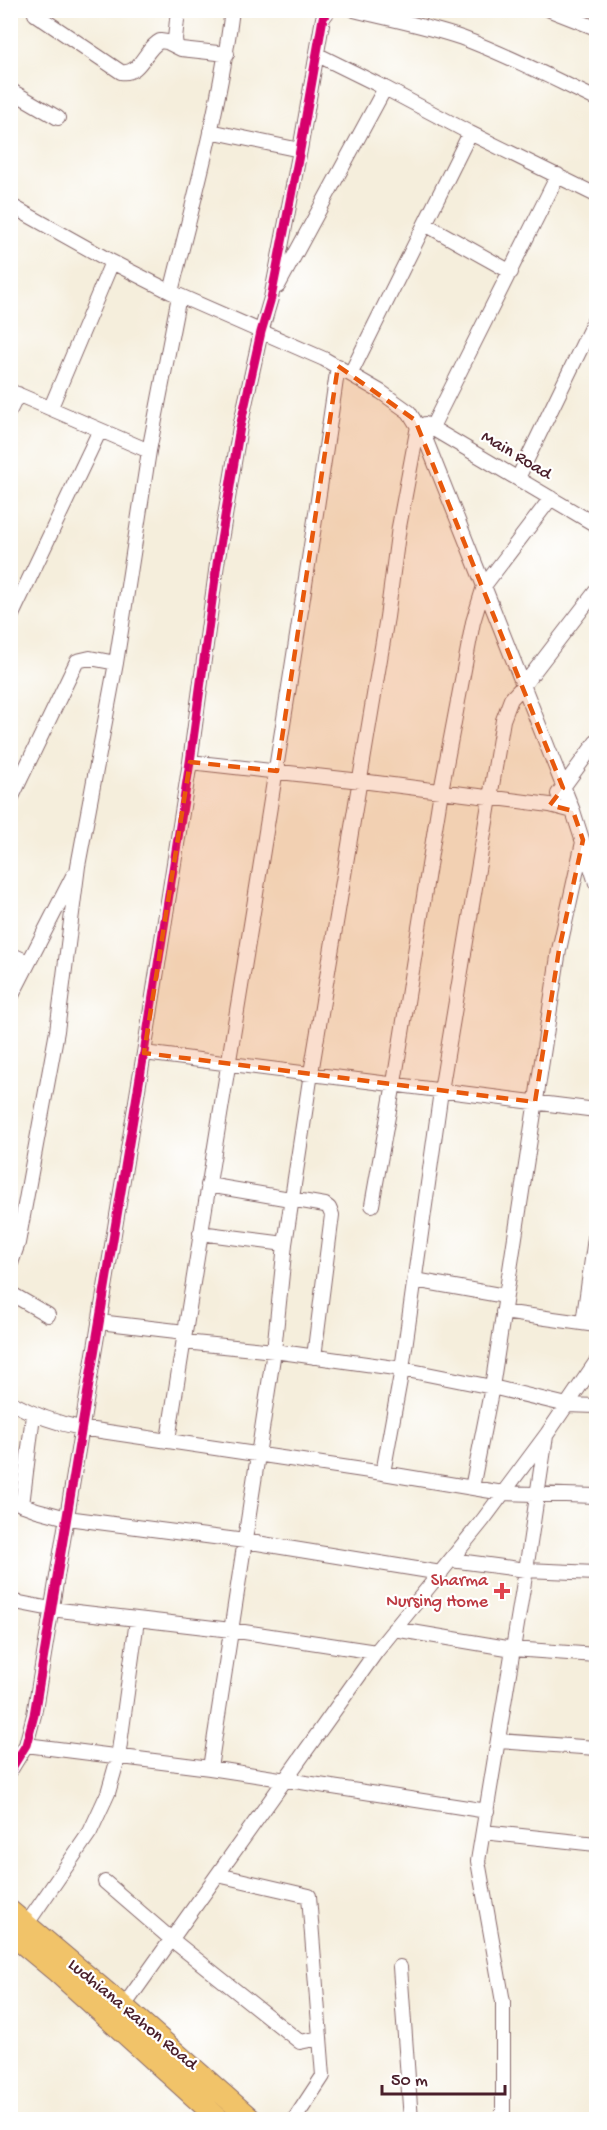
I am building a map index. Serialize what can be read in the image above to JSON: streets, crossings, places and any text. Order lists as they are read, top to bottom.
{
  "streets": {
    "main road": ["Ludhiana Rahon Road"],
    "street": ["Main Road"]
  },
  "places": {
    "health": ["Sharma Nursing Home"]
  },
  "scale_bar": "50 m"
}
